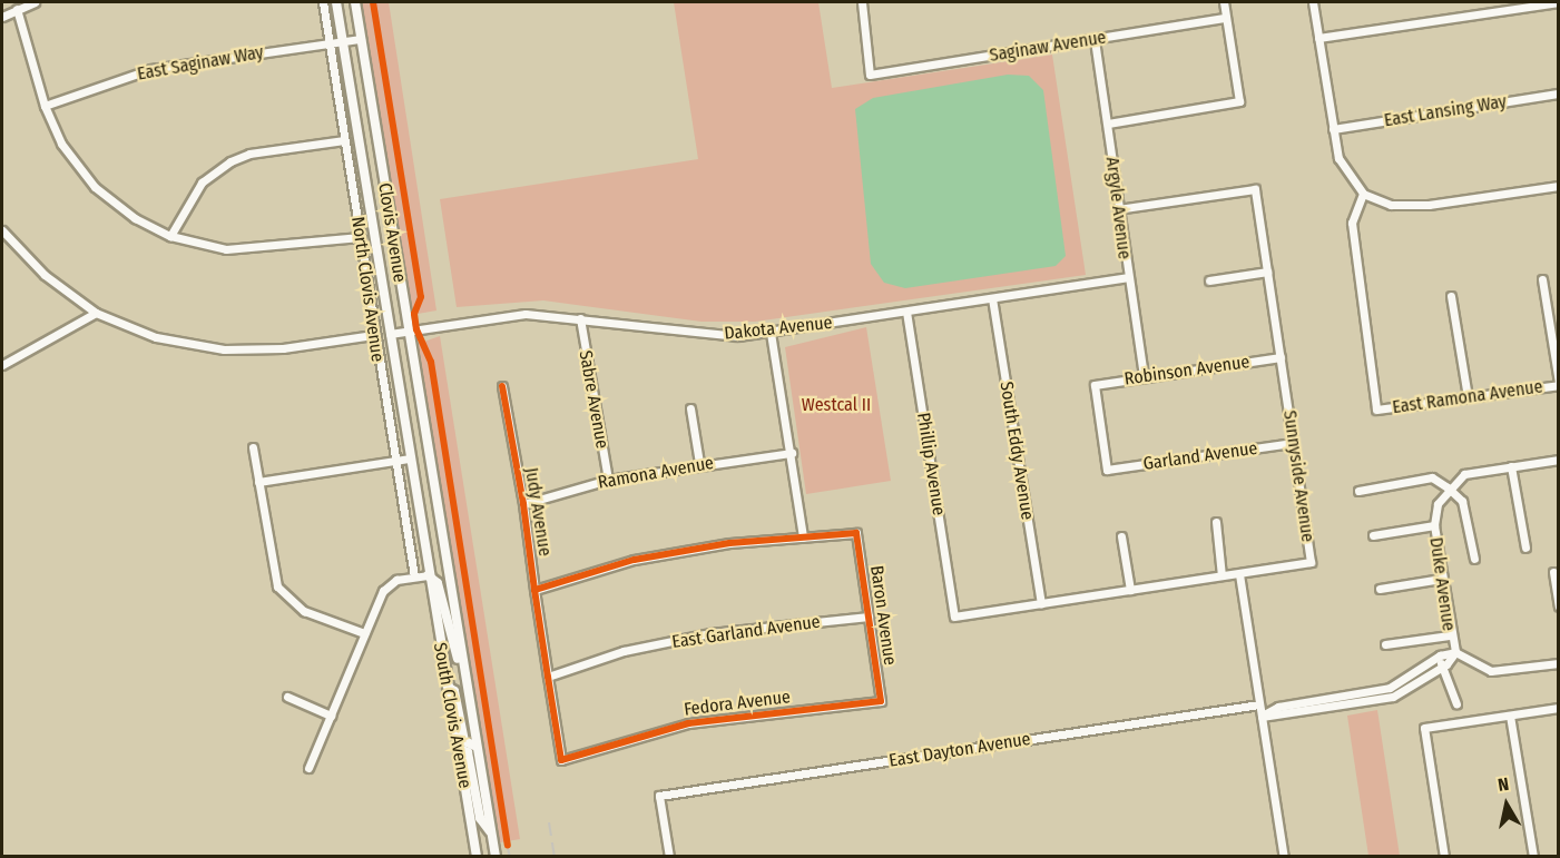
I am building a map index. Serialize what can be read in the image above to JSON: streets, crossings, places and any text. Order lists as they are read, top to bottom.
{
  "streets": {
    "main road": ["Clovis Avenue", "South Clovis Avenue"],
    "street": [
      "Saginaw Avenue",
      "East Saginaw Way",
      "East Lansing Way",
      "Argyle Avenue",
      "North Clovis Avenue",
      "Dakota Avenue",
      "Robinson Avenue",
      "East Ramona Avenue",
      "Sabre Avenue",
      "South Eddy Avenue",
      "Garland Avenue",
      "Phillip Avenue",
      "Ramona Avenue",
      "Sunnyside Avenue",
      "Judy Avenue",
      "Duke Avenue",
      "Baron Avenue",
      "East Garland Avenue",
      "Fedora Avenue",
      "East Dayton Avenue"
    ]
  },
  "crossings": [
    ["Saginaw Avenue", "Argyle Avenue"],
    ["East Saginaw Way", "Clovis Avenue"],
    ["East Saginaw Way", "North Clovis Avenue"],
    ["Argyle Avenue", "Dakota Avenue"],
    ["Argyle Avenue", "Robinson Avenue"],
    ["Argyle Avenue", "Sunnyside Avenue"],
    ["Clovis Avenue", "Dakota Avenue"],
    ["Clovis Avenue", "South Clovis Avenue"],
    ["Dakota Avenue", "Sabre Avenue"],
    ["Dakota Avenue", "South Eddy Avenue"],
    ["Dakota Avenue", "Phillip Avenue"],
    ["Robinson Avenue", "Garland Avenue"],
    ["Robinson Avenue", "Sunnyside Avenue"],
    ["Sabre Avenue", "Ramona Avenue"],
    ["South Eddy Avenue", "Phillip Avenue"],
    ["Garland Avenue", "Sunnyside Avenue"],
    ["Ramona Avenue", "Judy Avenue"],
    ["Judy Avenue", "East Garland Avenue"],
    ["Judy Avenue", "Fedora Avenue"],
    ["Baron Avenue", "East Garland Avenue"],
    ["Baron Avenue", "Fedora Avenue"]
  ],
  "parks": ["Westcal II"],
  "north": "top"
}
